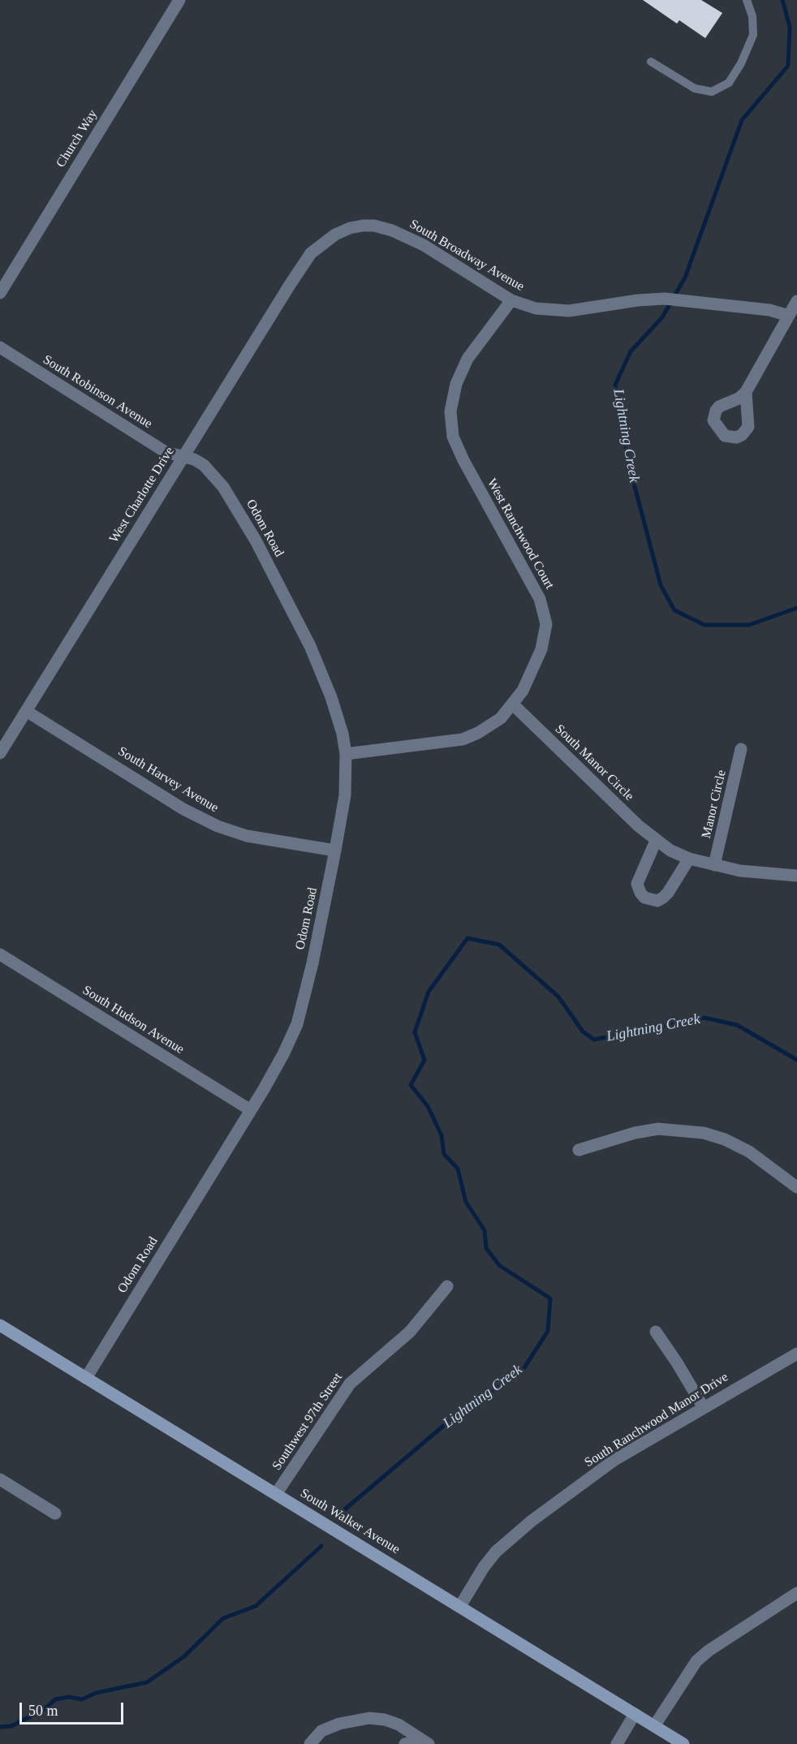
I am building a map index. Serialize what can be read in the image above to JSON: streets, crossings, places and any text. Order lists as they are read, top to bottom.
{
  "streets": {
    "main road": ["South Walker Avenue"],
    "street": [
      "Church Way",
      "South Broadway Avenue",
      "South Robinson Avenue",
      "West Charlotte Drive",
      "Odom Road",
      "West Ranchwood Court",
      "South Manor Circle",
      "South Harvey Avenue",
      "Manor Circle",
      "South Hudson Avenue",
      "South Ranchwood Manor Drive",
      "Southwest 97th Street"
    ]
  },
  "crossings": [
    ["South Broadway Avenue", "West Charlotte Drive"],
    ["South Broadway Avenue", "West Ranchwood Court"],
    ["South Robinson Avenue", "West Charlotte Drive"],
    ["South Robinson Avenue", "Odom Road"],
    ["West Charlotte Drive", "Odom Road"],
    ["West Charlotte Drive", "South Harvey Avenue"],
    ["Odom Road", "West Ranchwood Court"],
    ["Odom Road", "South Harvey Avenue"],
    ["Odom Road", "South Hudson Avenue"],
    ["Odom Road", "South Walker Avenue"],
    ["West Ranchwood Court", "South Manor Circle"],
    ["South Manor Circle", "Manor Circle"],
    ["South Ranchwood Manor Drive", "South Walker Avenue"],
    ["Southwest 97th Street", "South Walker Avenue"]
  ],
  "water": ["Lightning Creek"],
  "scale_bar": "50 m"
}
